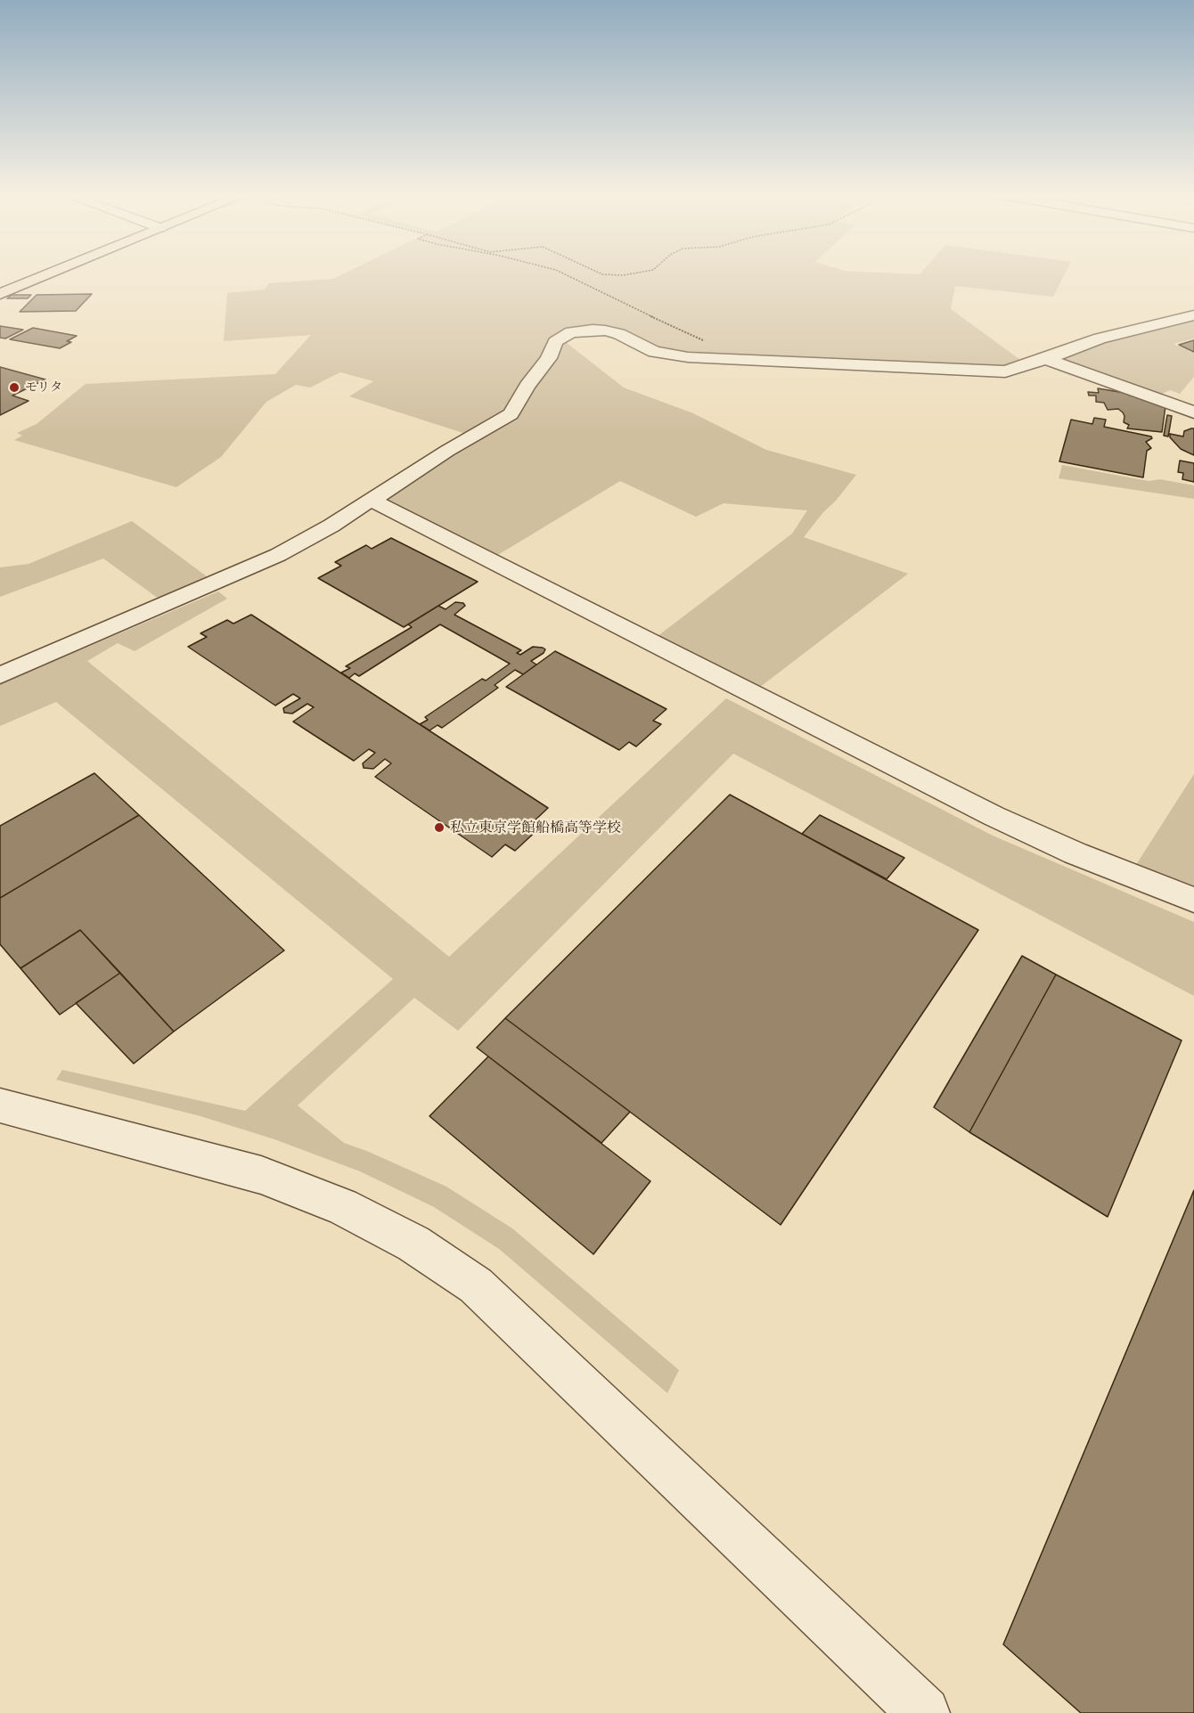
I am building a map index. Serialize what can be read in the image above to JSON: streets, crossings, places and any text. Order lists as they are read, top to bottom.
{
  "places": ["モリタ", "私立東京学館船橋高等学校"]
}
